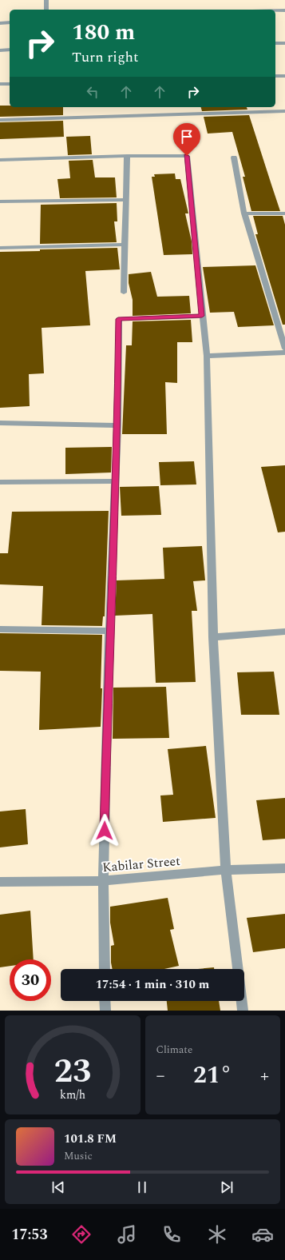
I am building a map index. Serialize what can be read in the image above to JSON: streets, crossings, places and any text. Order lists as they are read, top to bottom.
{
  "streets": {
    "street": ["Kabilar Street"]
  },
  "page": {
    "turn": ["180 m", "Turn right"],
    "limit": "30",
    "trip": "17:54 · 1 min · 310 m",
    "tile": "Climate",
    "heat": ["−", "21°", "+"],
    "song": ["101.8 FM", "Music"],
    "tabs": "17:53",
    "gauge": ["23", "km/h"]
  }
}
